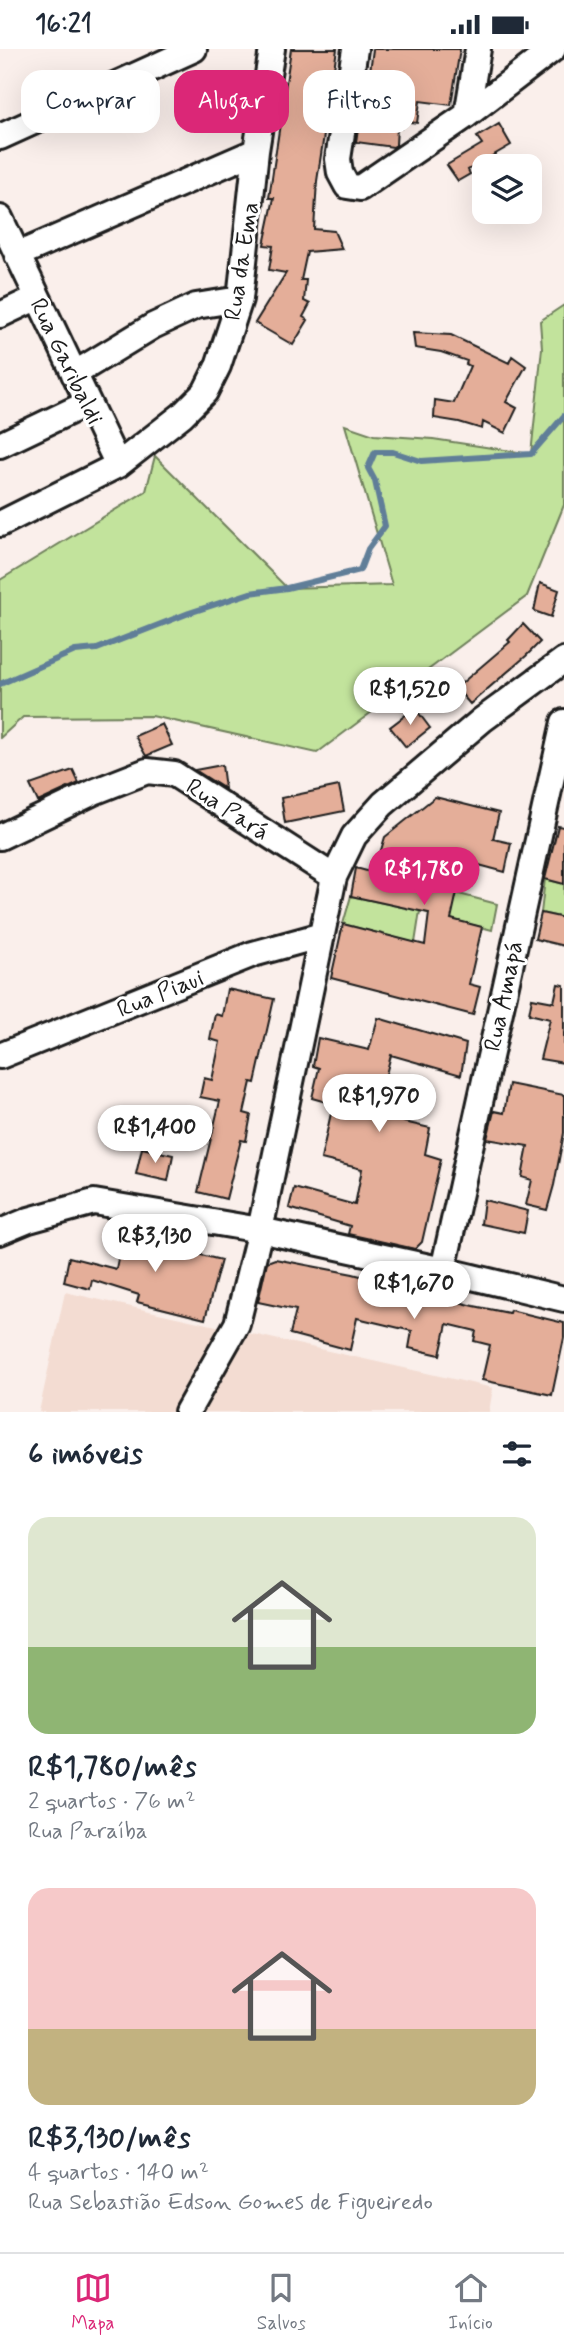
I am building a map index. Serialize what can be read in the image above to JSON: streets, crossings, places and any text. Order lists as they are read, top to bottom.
{
  "streets": {
    "street": [
      "Rua da Ema",
      "Rua Garibaldi",
      "Rua Pará",
      "Rua Piaui",
      "Rua Amapá"
    ]
  },
  "crossings": [
    ["Rua da Ema", "Rua Garibaldi"]
  ],
  "page": {
    "status": "16:21",
    "chip": ["Comprar", "Alugar", "Filtros"],
    "price": [
      "R$1,520",
      "R$1,780",
      "R$1,970",
      "R$1,400",
      "R$3,130",
      "R$1,670"
    ],
    "heading": "6 imóveis",
    "list": [
      {
        "name": "R$1,780/mês",
        "note": "2 quartos · 76 m² · Rua Paraíba"
      },
      {
        "name": "R$3,130/mês",
        "note": "4 quartos · 140 m² · Rua Sebastião Edson Gomes de Figueiredo"
      }
    ],
    "tabs": ["Mapa", "Salvos", "Início"]
  }
}
